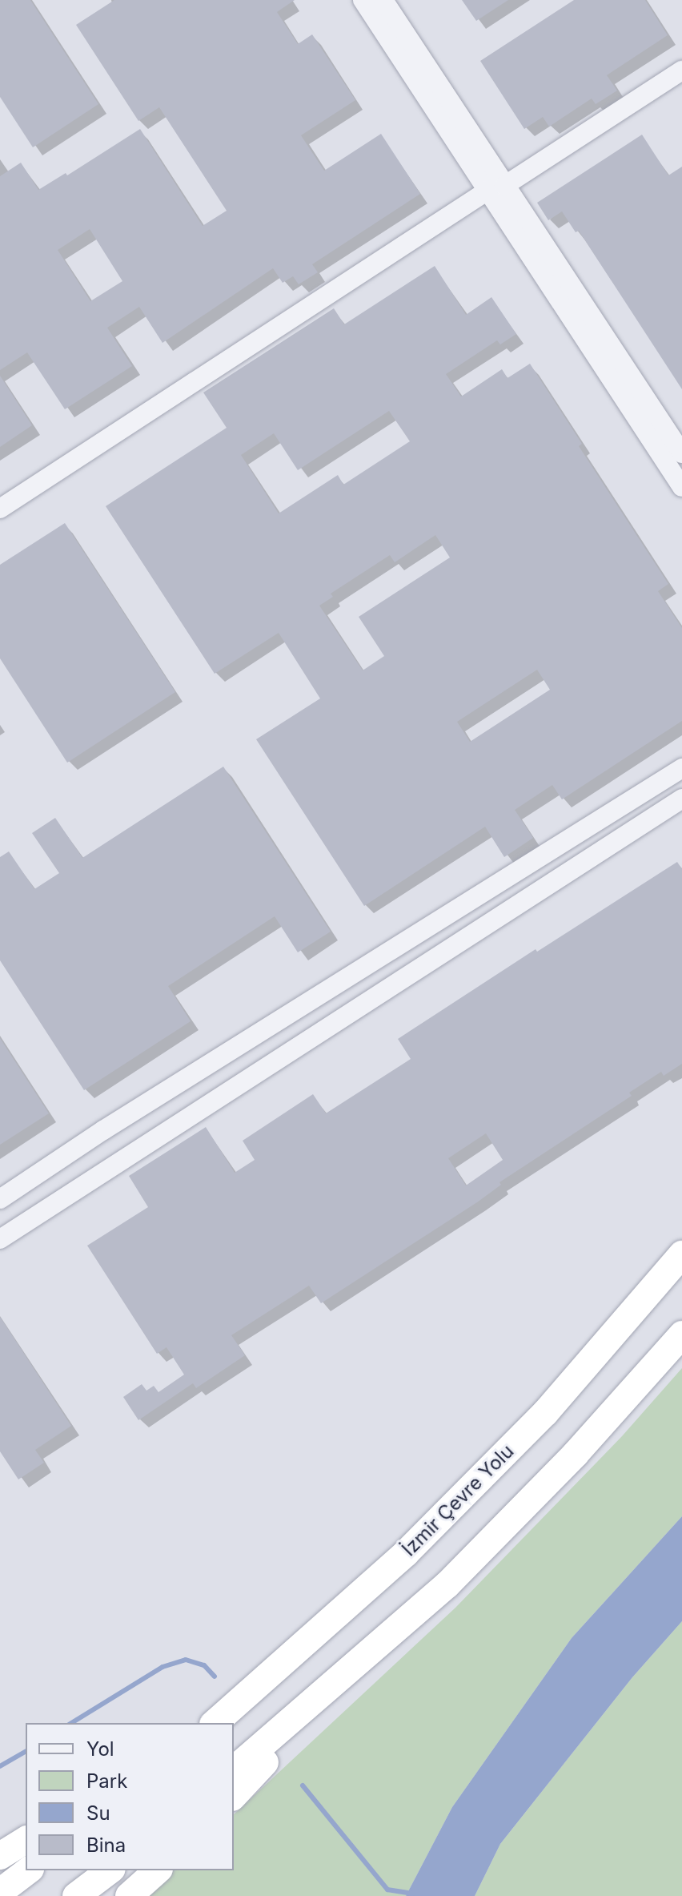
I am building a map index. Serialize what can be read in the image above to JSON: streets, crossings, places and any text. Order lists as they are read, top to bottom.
{
  "streets": {
    "highway": ["İzmir Çevre Yolu"]
  },
  "legend": [
    "Yol",
    "Park",
    "Su",
    "Bina"
  ]
}
